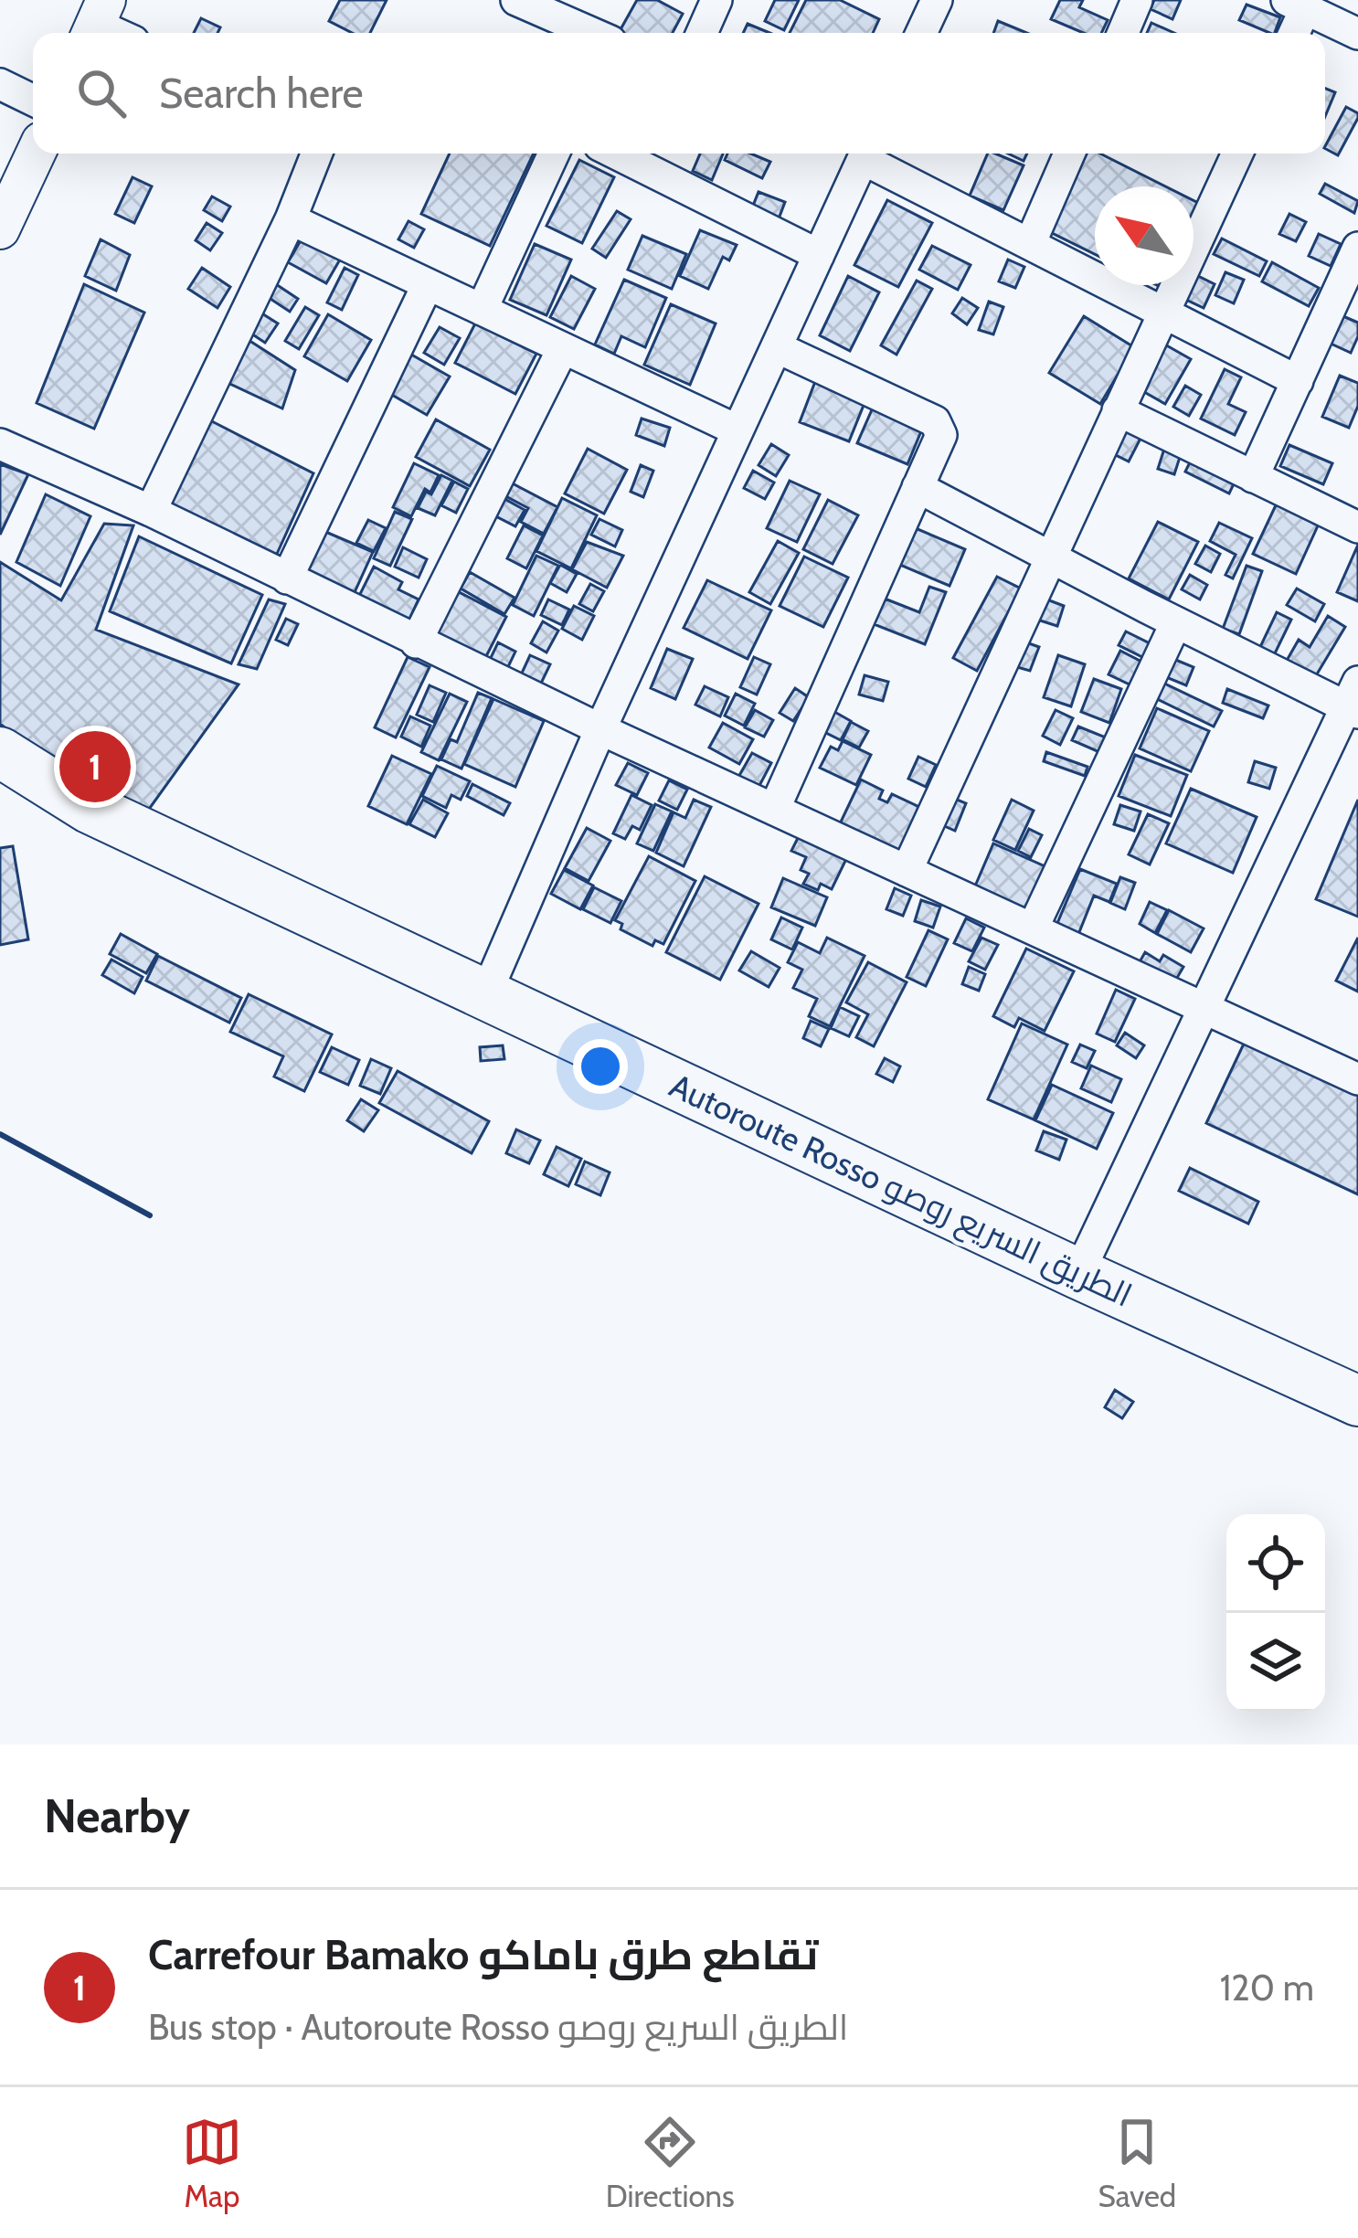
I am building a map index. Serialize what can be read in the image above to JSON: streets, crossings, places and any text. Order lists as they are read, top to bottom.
{
  "streets": {
    "highway": ["Autoroute Rosso الطريق السريع روصو"]
  },
  "north": "top left",
  "page": {
    "search": "Search here",
    "pins": "1",
    "heading": "Nearby",
    "list": [
      {
        "mark": "1",
        "name": "Carrefour Bamako تقاطع طرق باماكو",
        "note": "Bus stop · Autoroute Rosso الطريق السريع روصو",
        "value": "120 m"
      }
    ],
    "nav": ["Map", "Directions", "Saved"]
  }
}
